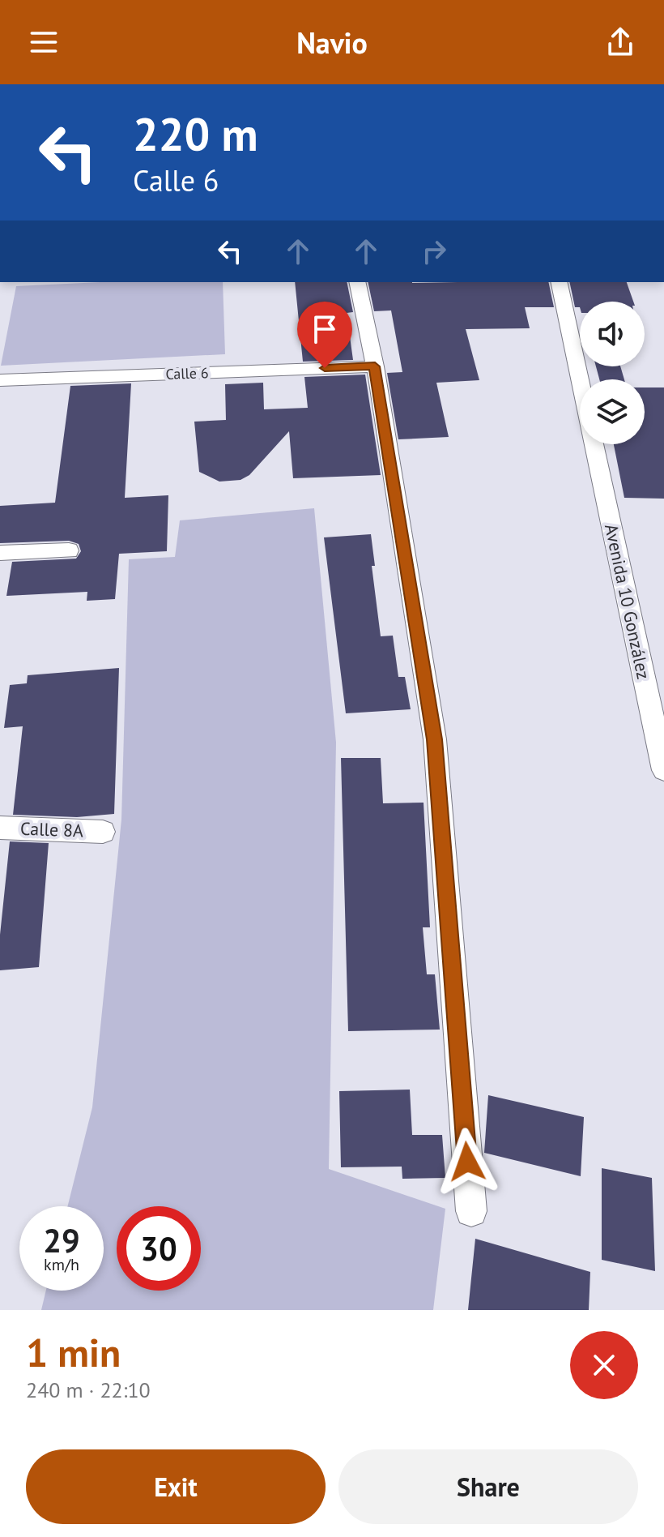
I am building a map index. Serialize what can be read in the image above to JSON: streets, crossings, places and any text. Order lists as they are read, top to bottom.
{
  "streets": {
    "street": ["Calle 6", "Avenida 10 González", "Calle 8A"]
  },
  "page": {
    "header": "Navio",
    "turn": ["220 m", "Calle 6"],
    "speed": "29 km/h",
    "limit": "30",
    "heading": ["1 min", "240 m · 22:10"],
    "buttons": ["Exit", "Share"]
  }
}
